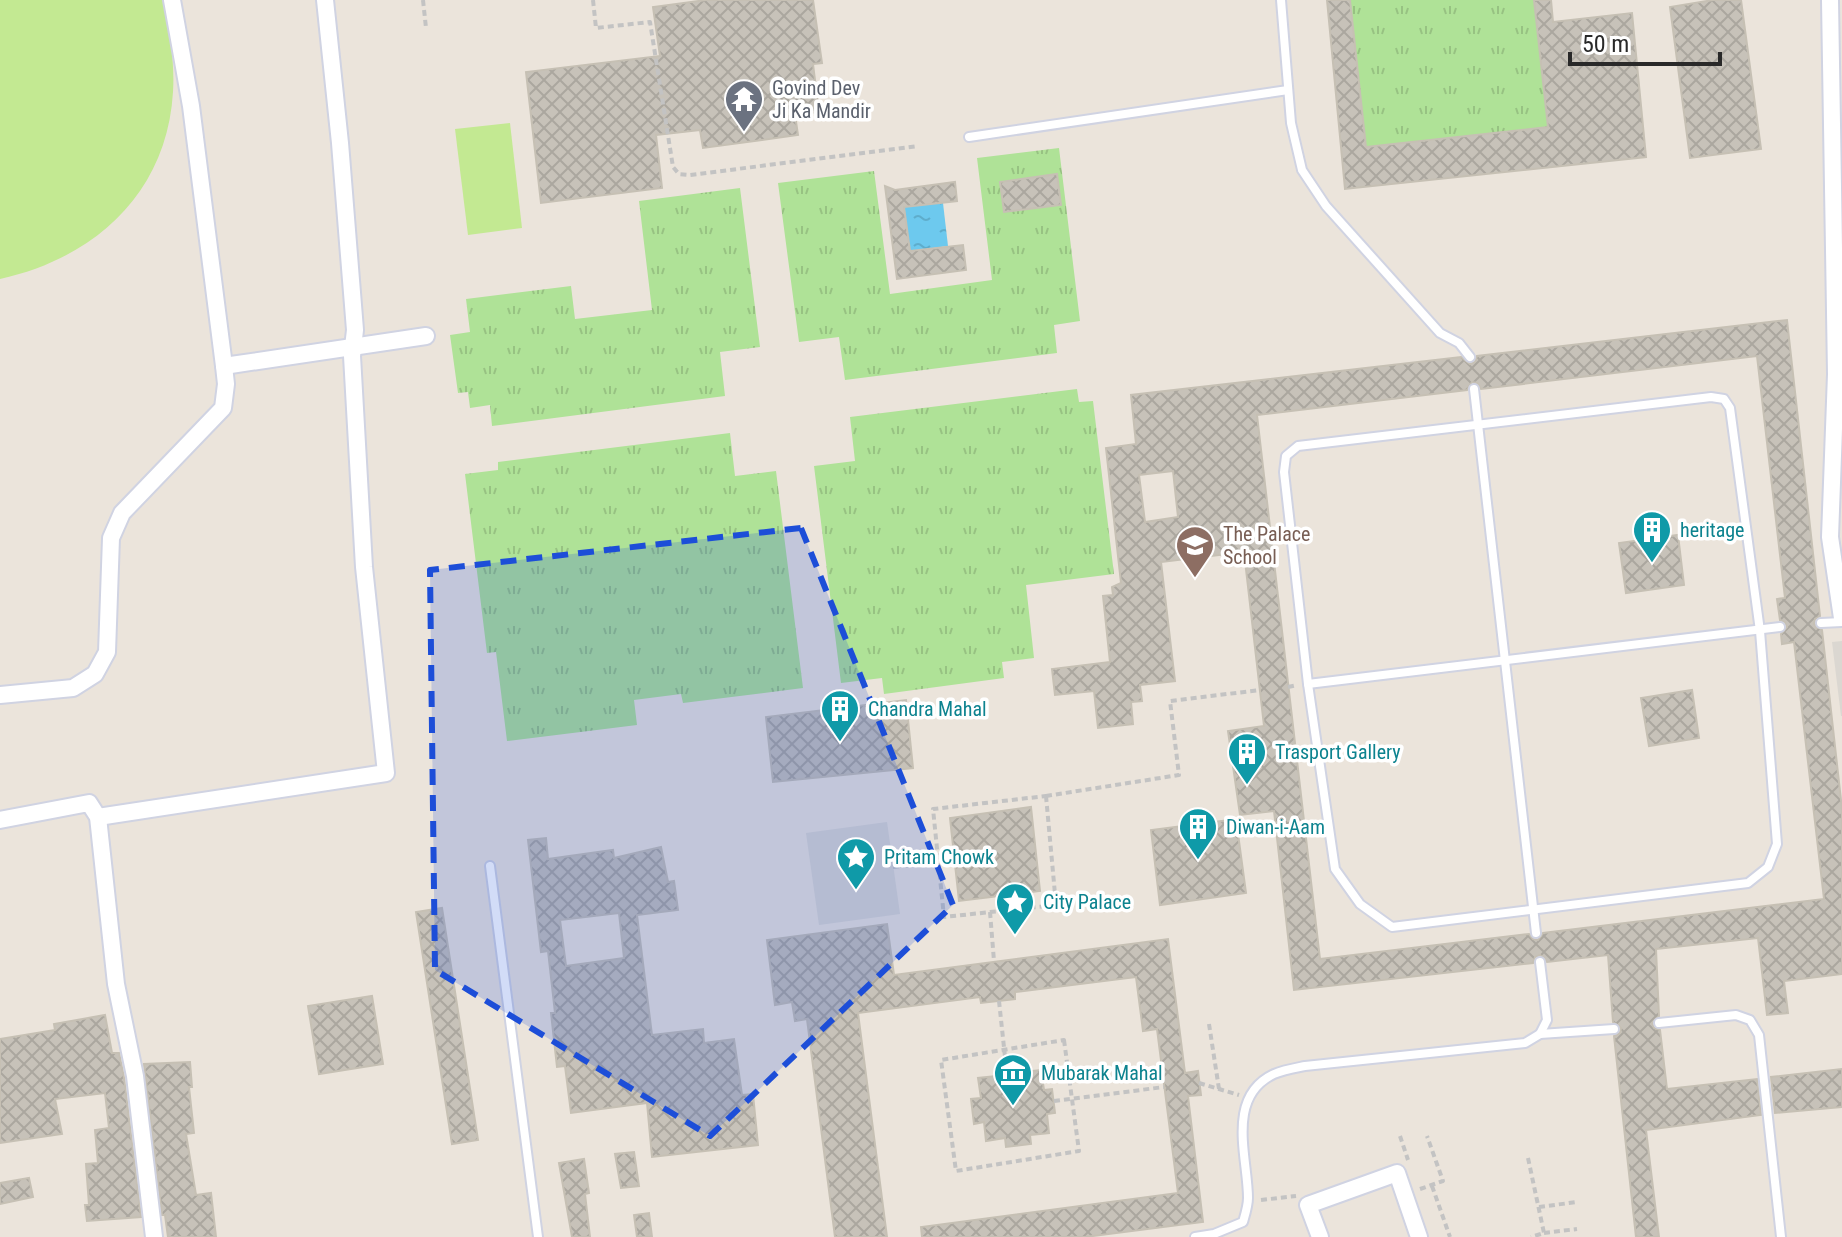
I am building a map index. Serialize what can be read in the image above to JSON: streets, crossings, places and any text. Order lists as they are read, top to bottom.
{
  "places": {
    "temple": ["Govind Dev Ji Ka Mandir"],
    "building": [
      "heritage",
      "Chandra Mahal",
      "Trasport Gallery",
      "Diwan-i-Aam"
    ],
    "school or university": ["The Palace School"],
    "place": ["Pritam Chowk", "City Palace"],
    "museum": ["Mubarak Mahal"]
  },
  "scale_bar": "50 m"
}
